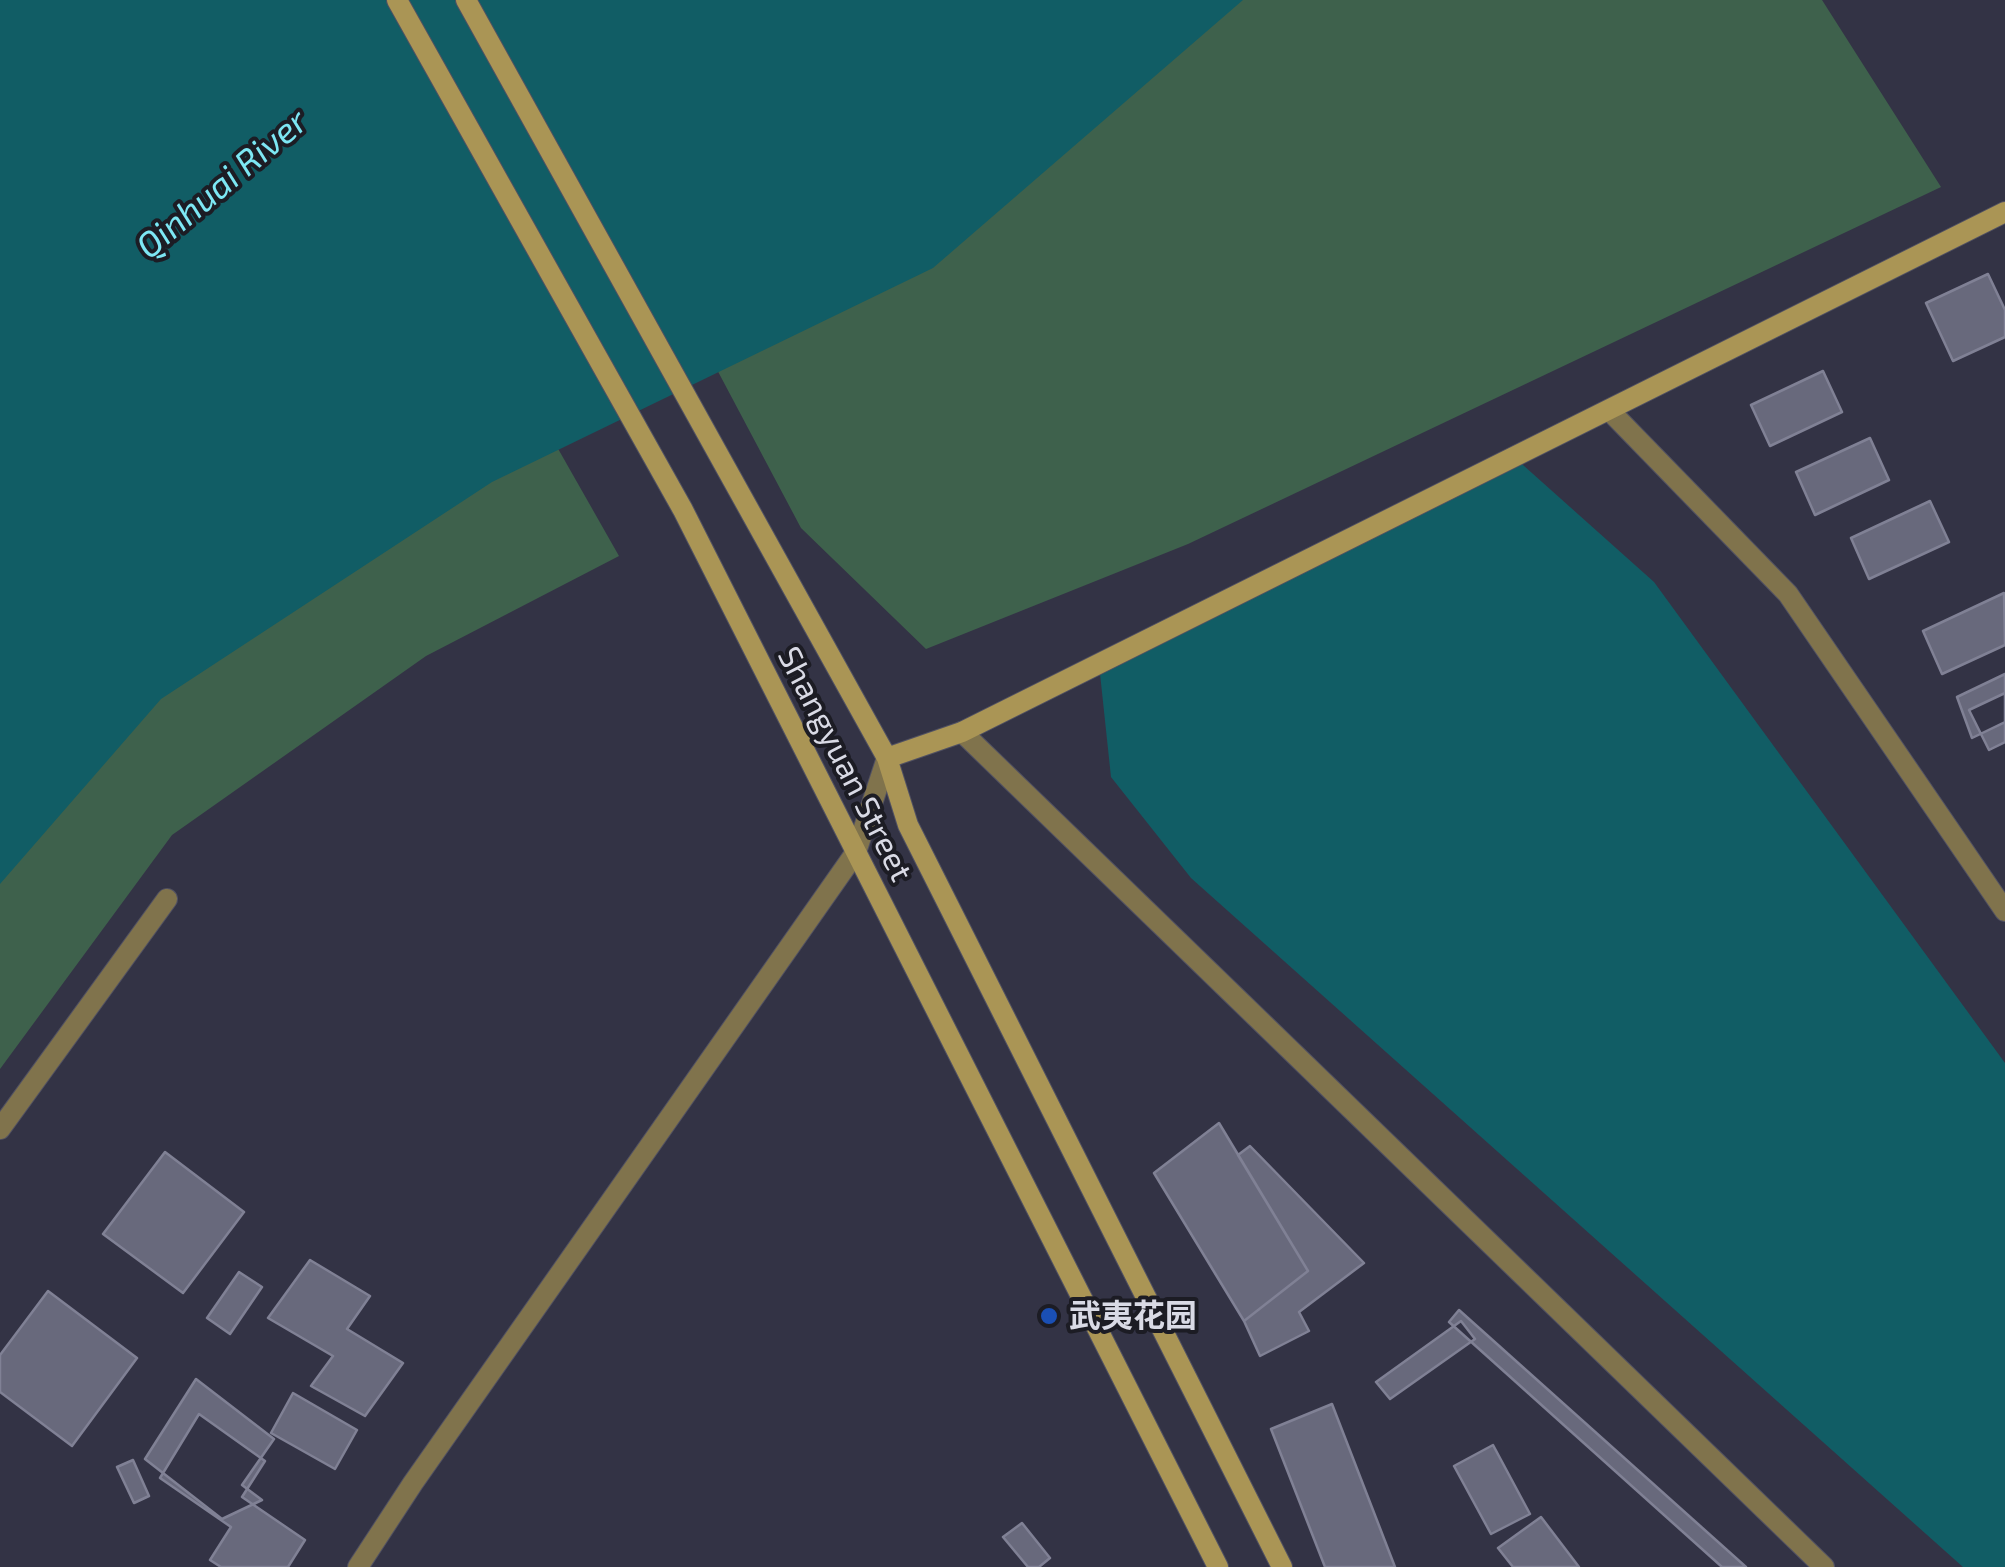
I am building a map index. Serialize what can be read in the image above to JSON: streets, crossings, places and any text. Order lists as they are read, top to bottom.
{
  "streets": {
    "main road": ["Shangyuan Street"]
  },
  "water": ["Qinhuai River"],
  "places": ["武夷花园"]
}
